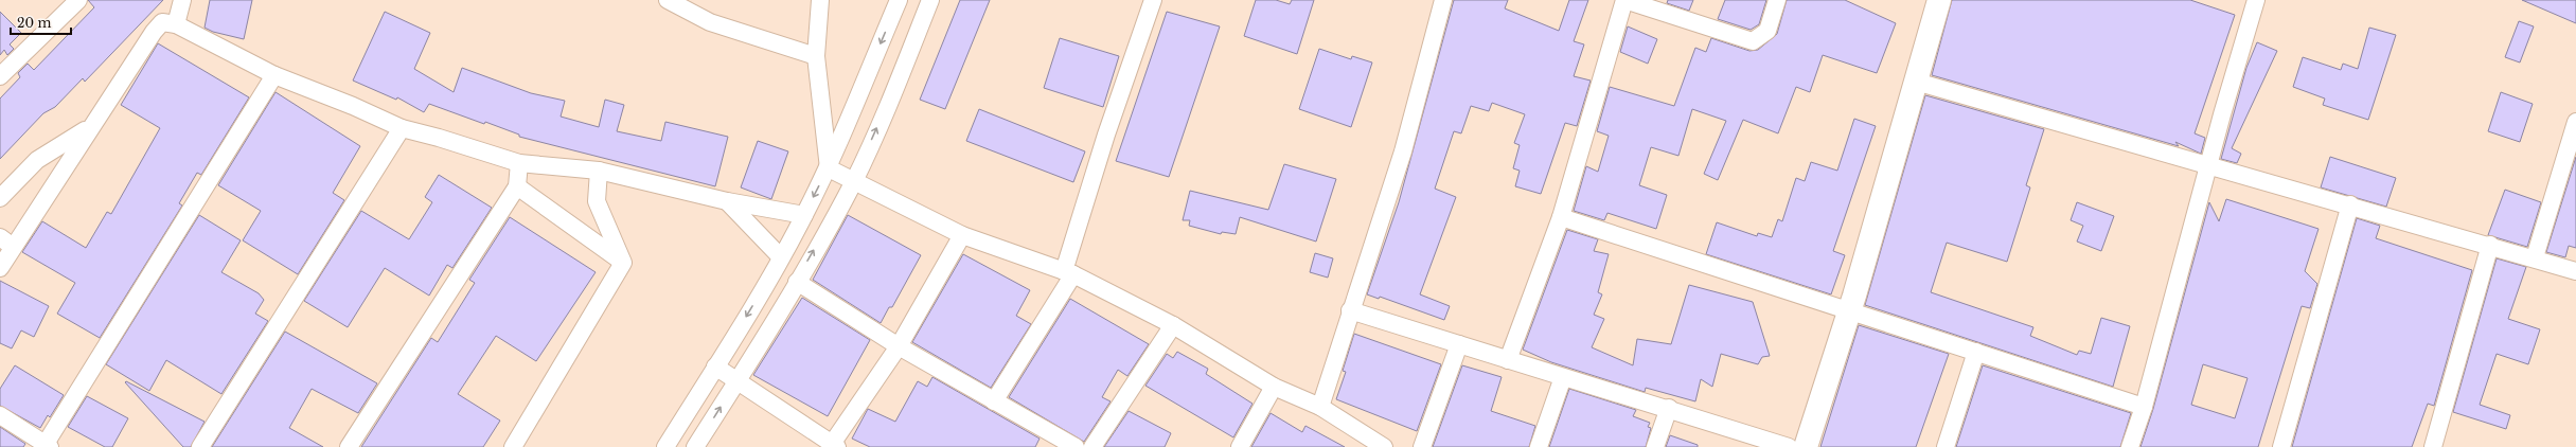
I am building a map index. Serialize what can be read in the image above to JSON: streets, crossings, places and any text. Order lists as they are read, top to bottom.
{
  "scale_bar": "20 m"
}
